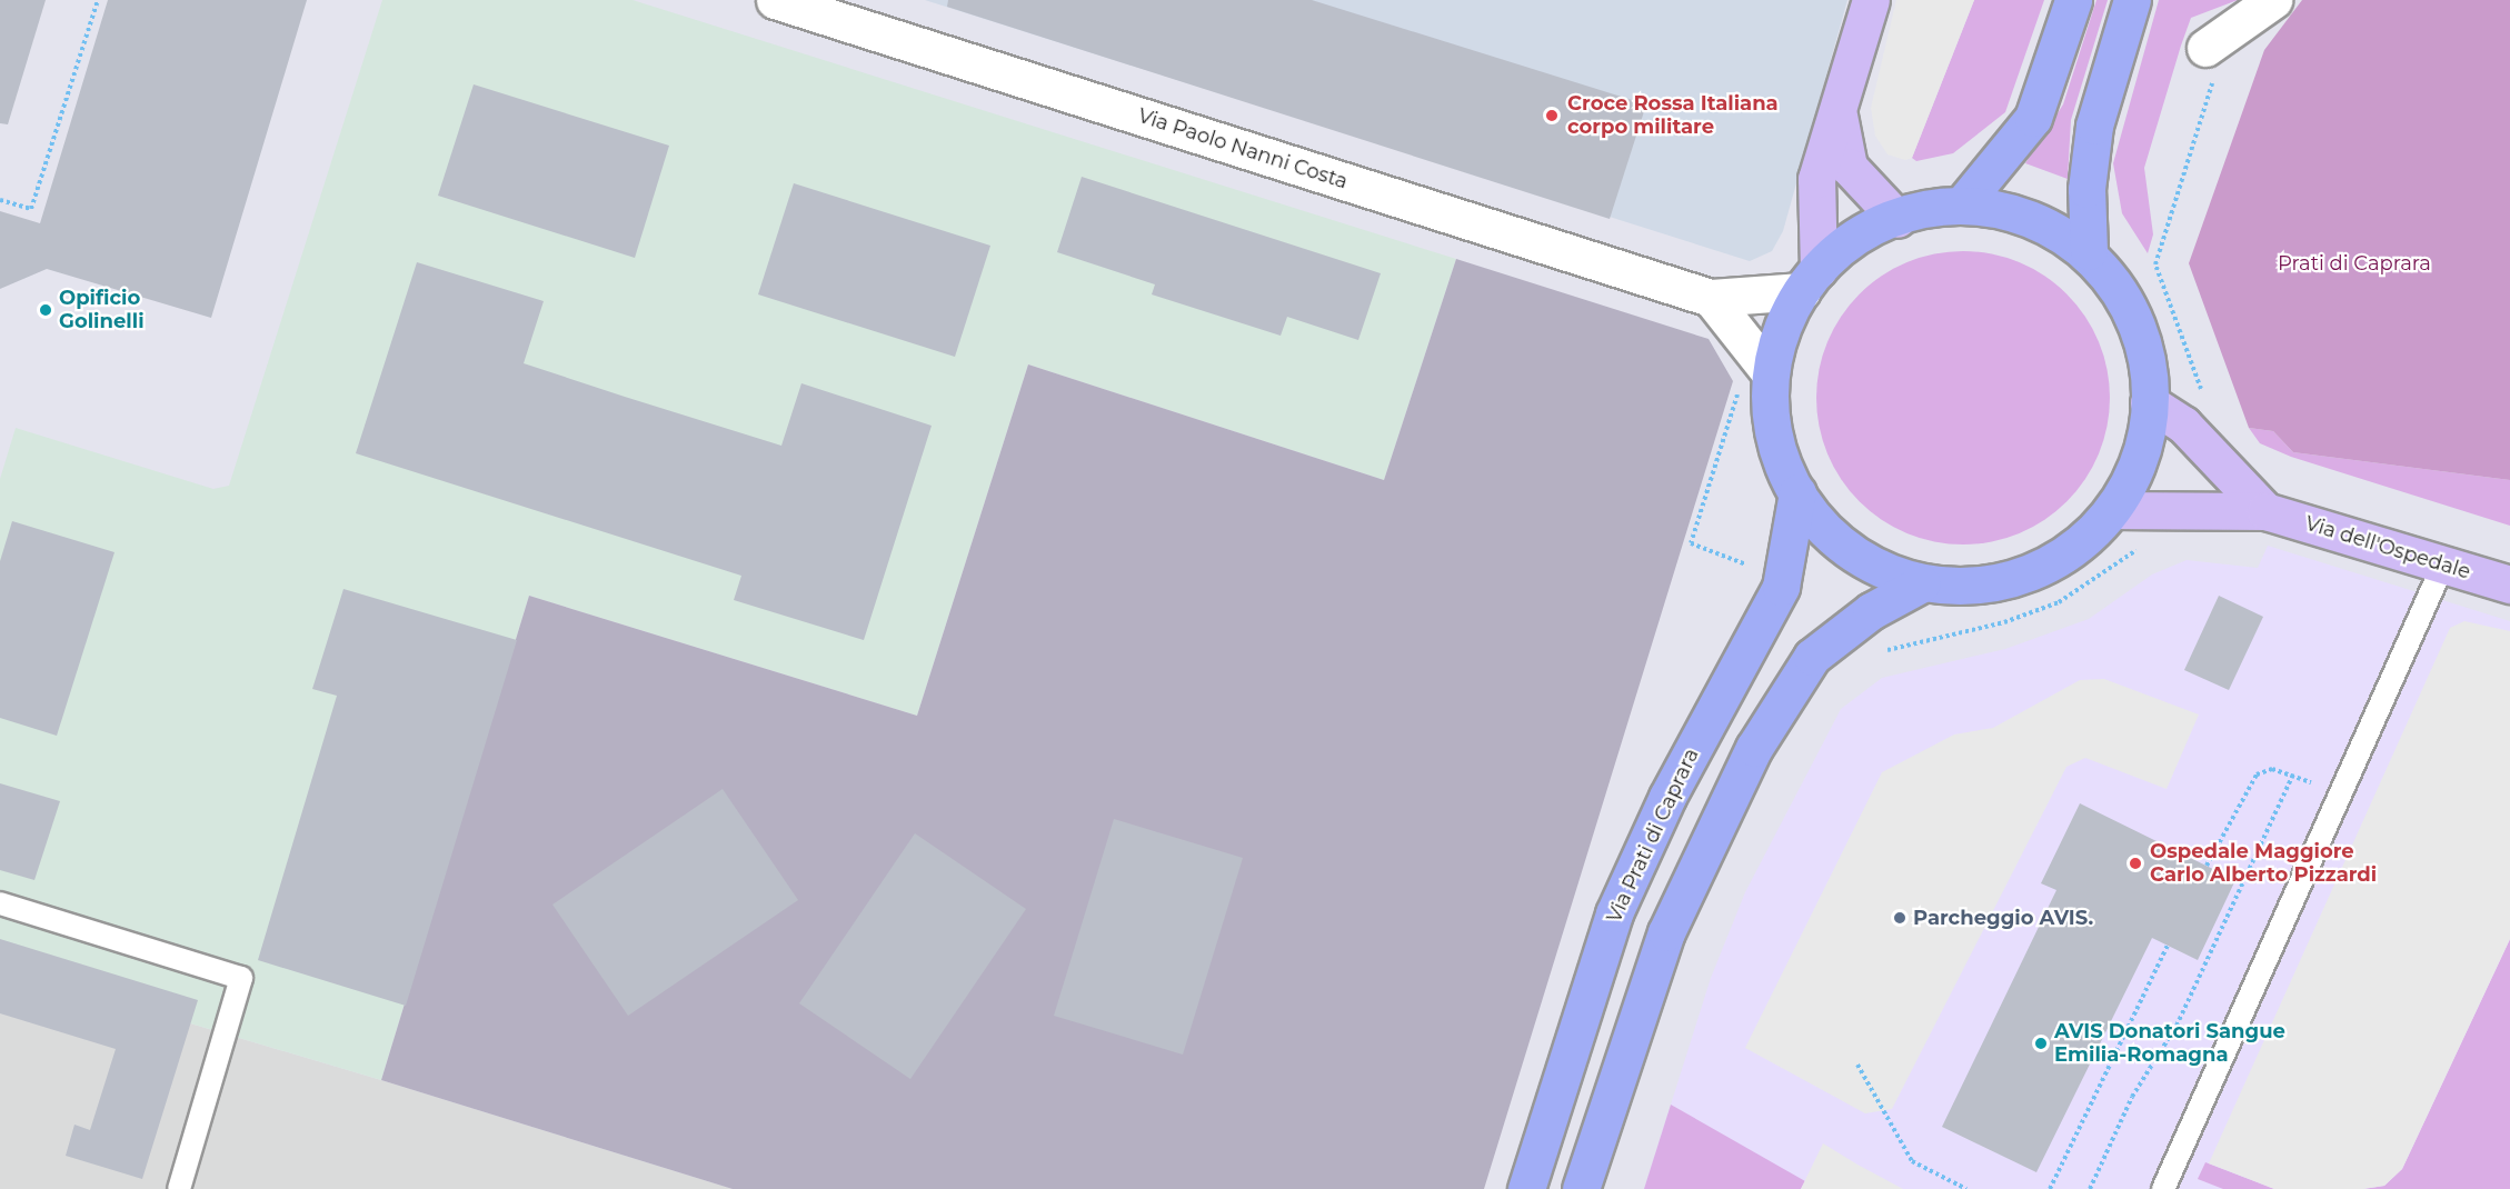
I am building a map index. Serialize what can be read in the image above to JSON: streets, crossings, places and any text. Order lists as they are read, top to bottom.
{
  "streets": {
    "main road": ["Via Prati di Caprara"],
    "street": ["Via Paolo Nanni Costa", "Via dell'Ospedale"]
  },
  "parks": ["Prati di Caprara"],
  "places": [
    "Croce Rossa Italiana corpo militare",
    "Opificio Golinelli",
    "Ospedale Maggiore Carlo Alberto Pizzardi",
    "Parcheggio AVIS.",
    "AVIS Donatori Sangue Emilia-Romagna"
  ]
}
